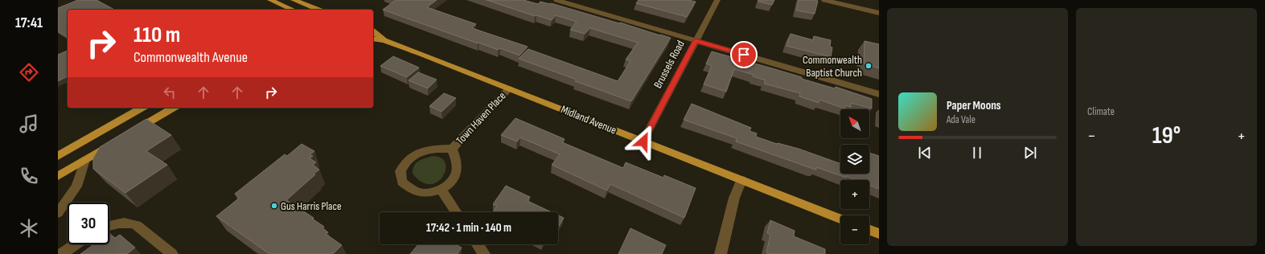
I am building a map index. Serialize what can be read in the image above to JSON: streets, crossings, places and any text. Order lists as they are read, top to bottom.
{
  "streets": {
    "main road": ["Midland Avenue"],
    "street": ["Brussels Road", "Town Haven Place"]
  },
  "crossings": [
    ["Brussels Road", "Midland Avenue"],
    ["Town Haven Place", "Midland Avenue"]
  ],
  "places": ["Commonwealth Baptist Church", "Gus Harris Place"],
  "north": "top left",
  "page": {
    "tabs": "17:41",
    "tile": "Climate",
    "turn": ["110 m", "Commonwealth Avenue"],
    "song": ["Paper Moons", "Ada Vale"],
    "map_buttons": ["+", "−"],
    "heat": ["−", "19°", "+"],
    "limit": "30",
    "trip": "17:42 · 1 min · 140 m"
  }
}
